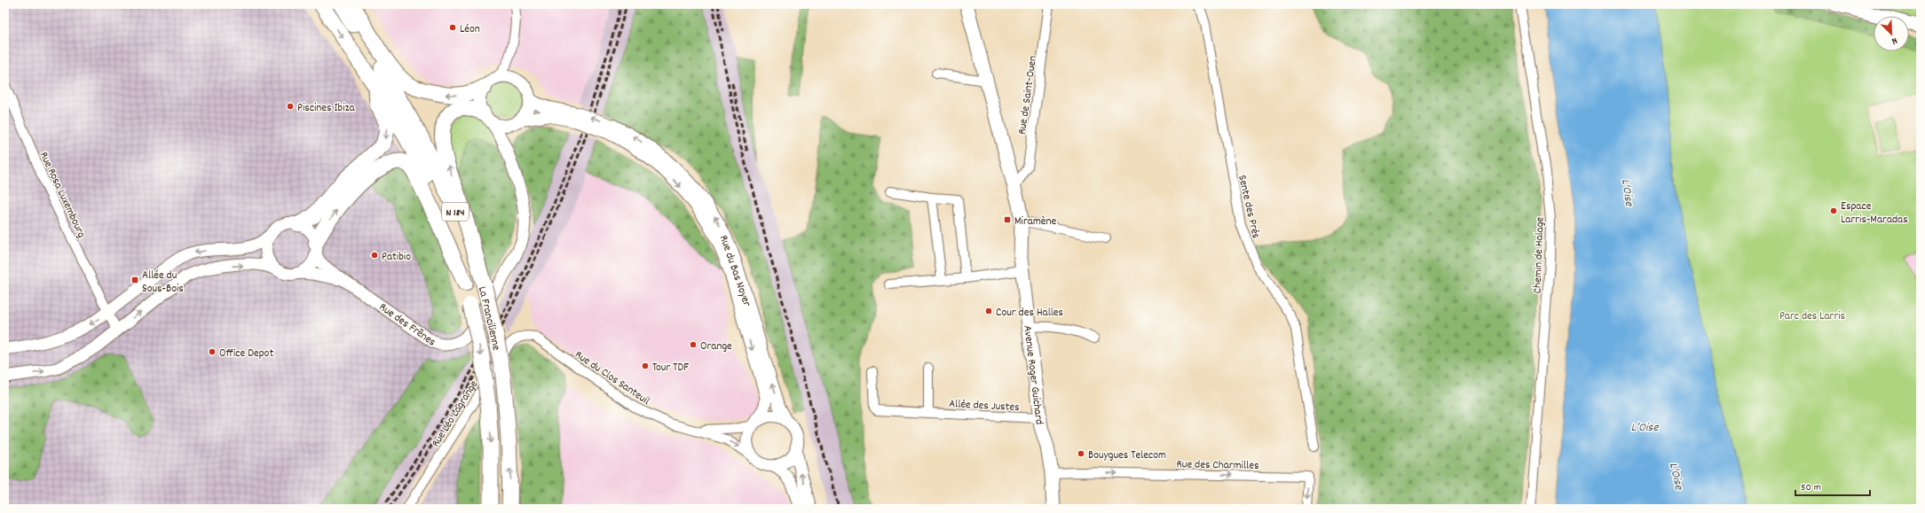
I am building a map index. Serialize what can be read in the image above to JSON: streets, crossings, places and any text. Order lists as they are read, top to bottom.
{
  "streets": {
    "main road": ["N 184", "La Francilienne", "Avenue Roger Guichard"],
    "street": [
      "Rue de Saint-Ouen",
      "Rue Rosa Luxembourg",
      "Sente des Prés",
      "Chemin de Halage",
      "Rue du Bas Noyer",
      "Rue des Frênes",
      "Rue du Clos Santeuil",
      "Allée des Justes",
      "Rue Léo Lagrange",
      "Rue des Charmilles"
    ]
  },
  "crossings": [
    ["Rue de Saint-Ouen", "Avenue Roger Guichard"],
    ["N 184", "La Francilienne"],
    ["Rue du Bas Noyer", "Rue des Frênes"],
    ["Rue du Bas Noyer", "Rue du Clos Santeuil"],
    ["Avenue Roger Guichard", "Allée des Justes"],
    ["Avenue Roger Guichard", "Rue des Charmilles"],
    ["Rue du Clos Santeuil", "Rue Léo Lagrange"]
  ],
  "one_way": ["Rue des Charmilles"],
  "water": ["L'Oise", "L’Oise"],
  "parks": ["Parc des Larris"],
  "places": {
    "other": [
      "Léon",
      "Piscines Ibiza",
      "Espace Larris-Maradas",
      "Patibio",
      "Cour des Halles",
      "Orange",
      "Office Depot",
      "Tour TDF",
      "Bouygues Telecom"
    ],
    "transit": ["Miramène", "Allée du Sous-Bois"]
  },
  "scale_bar": "50 m",
  "north": "bottom right"
}
